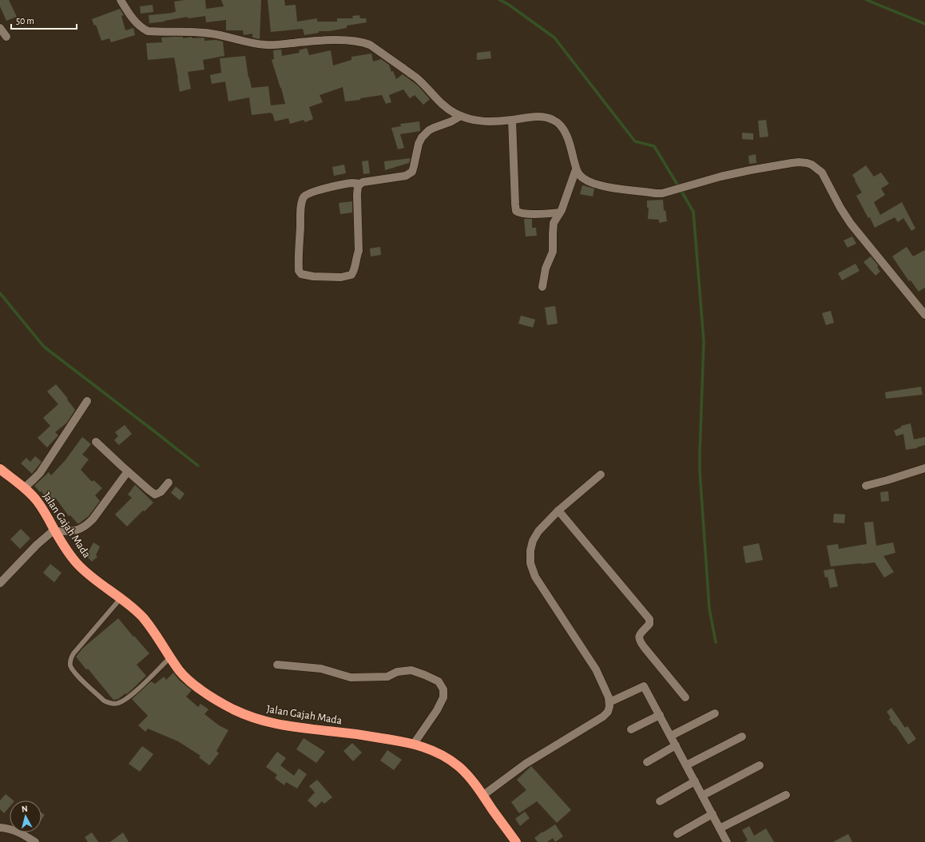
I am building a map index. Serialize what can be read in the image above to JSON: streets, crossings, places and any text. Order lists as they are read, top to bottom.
{
  "streets": {
    "highway": ["Jalan Gajah Mada"]
  },
  "scale_bar": "50 m",
  "north": "top"
}
